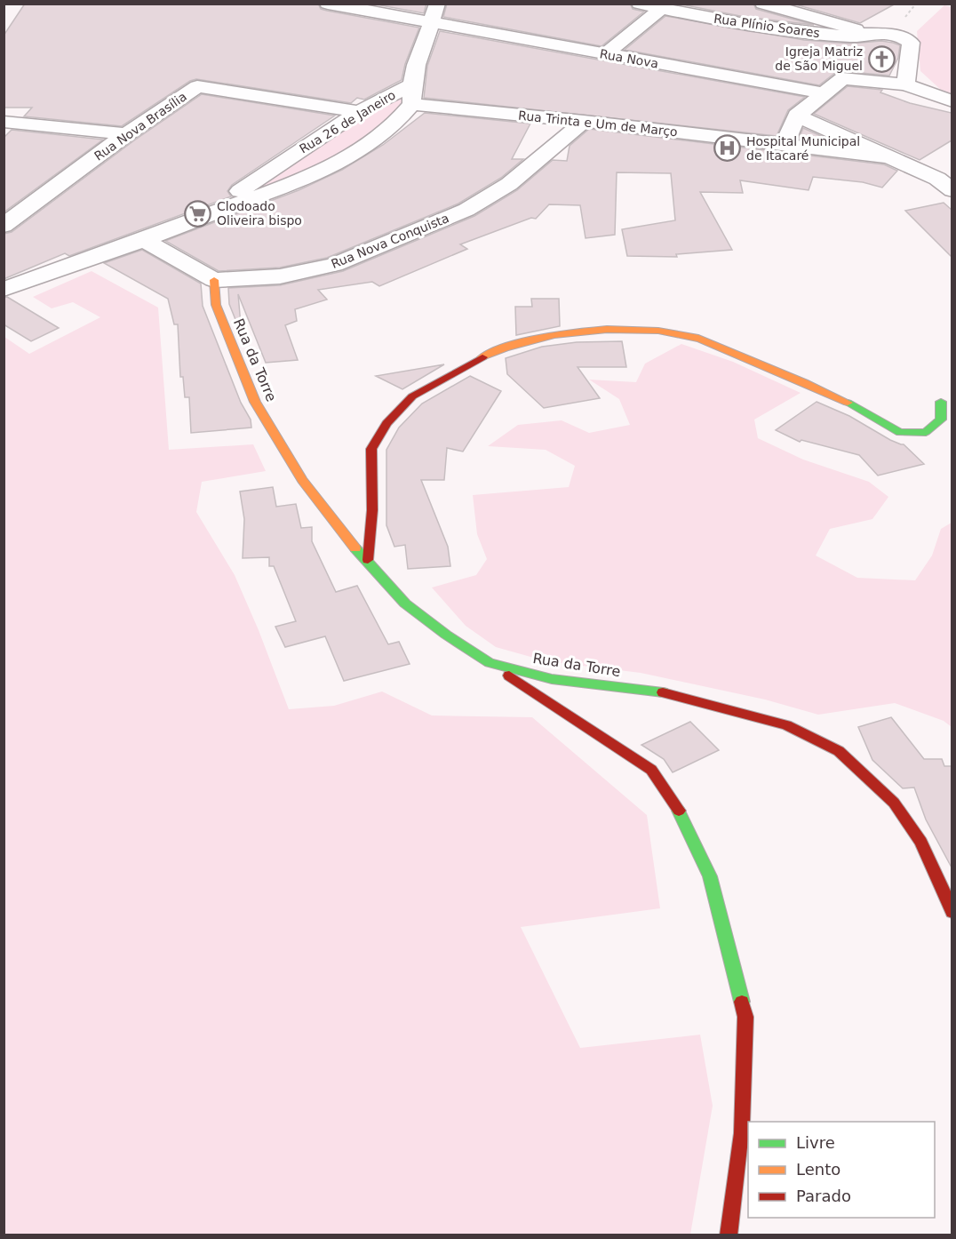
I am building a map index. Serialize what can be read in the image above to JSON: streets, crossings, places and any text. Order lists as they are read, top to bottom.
{
  "streets": {
    "street": [
      "Rua Plínio Soares",
      "Rua Nova",
      "Rua 26 de Janeiro",
      "Rua Trinta e Um de Março",
      "Rua Nova Brasília",
      "Rua Nova Conquista",
      "Rua da Torre"
    ]
  },
  "crossings": [
    ["Rua 26 de Janeiro", "Rua Trinta e Um de Março"],
    ["Rua 26 de Janeiro", "Rua Nova Brasília"],
    ["Rua Trinta e Um de Março", "Rua Nova Conquista"],
    ["Rua Nova Conquista", "Rua da Torre"]
  ],
  "places": {
    "church": ["Igreja Matriz de São Miguel"],
    "hospital": ["Hospital Municipal de Itacaré"],
    "supermarket": ["Clodoado Oliveira bispo"]
  },
  "legend": ["Livre", "Lento", "Parado"]
}
